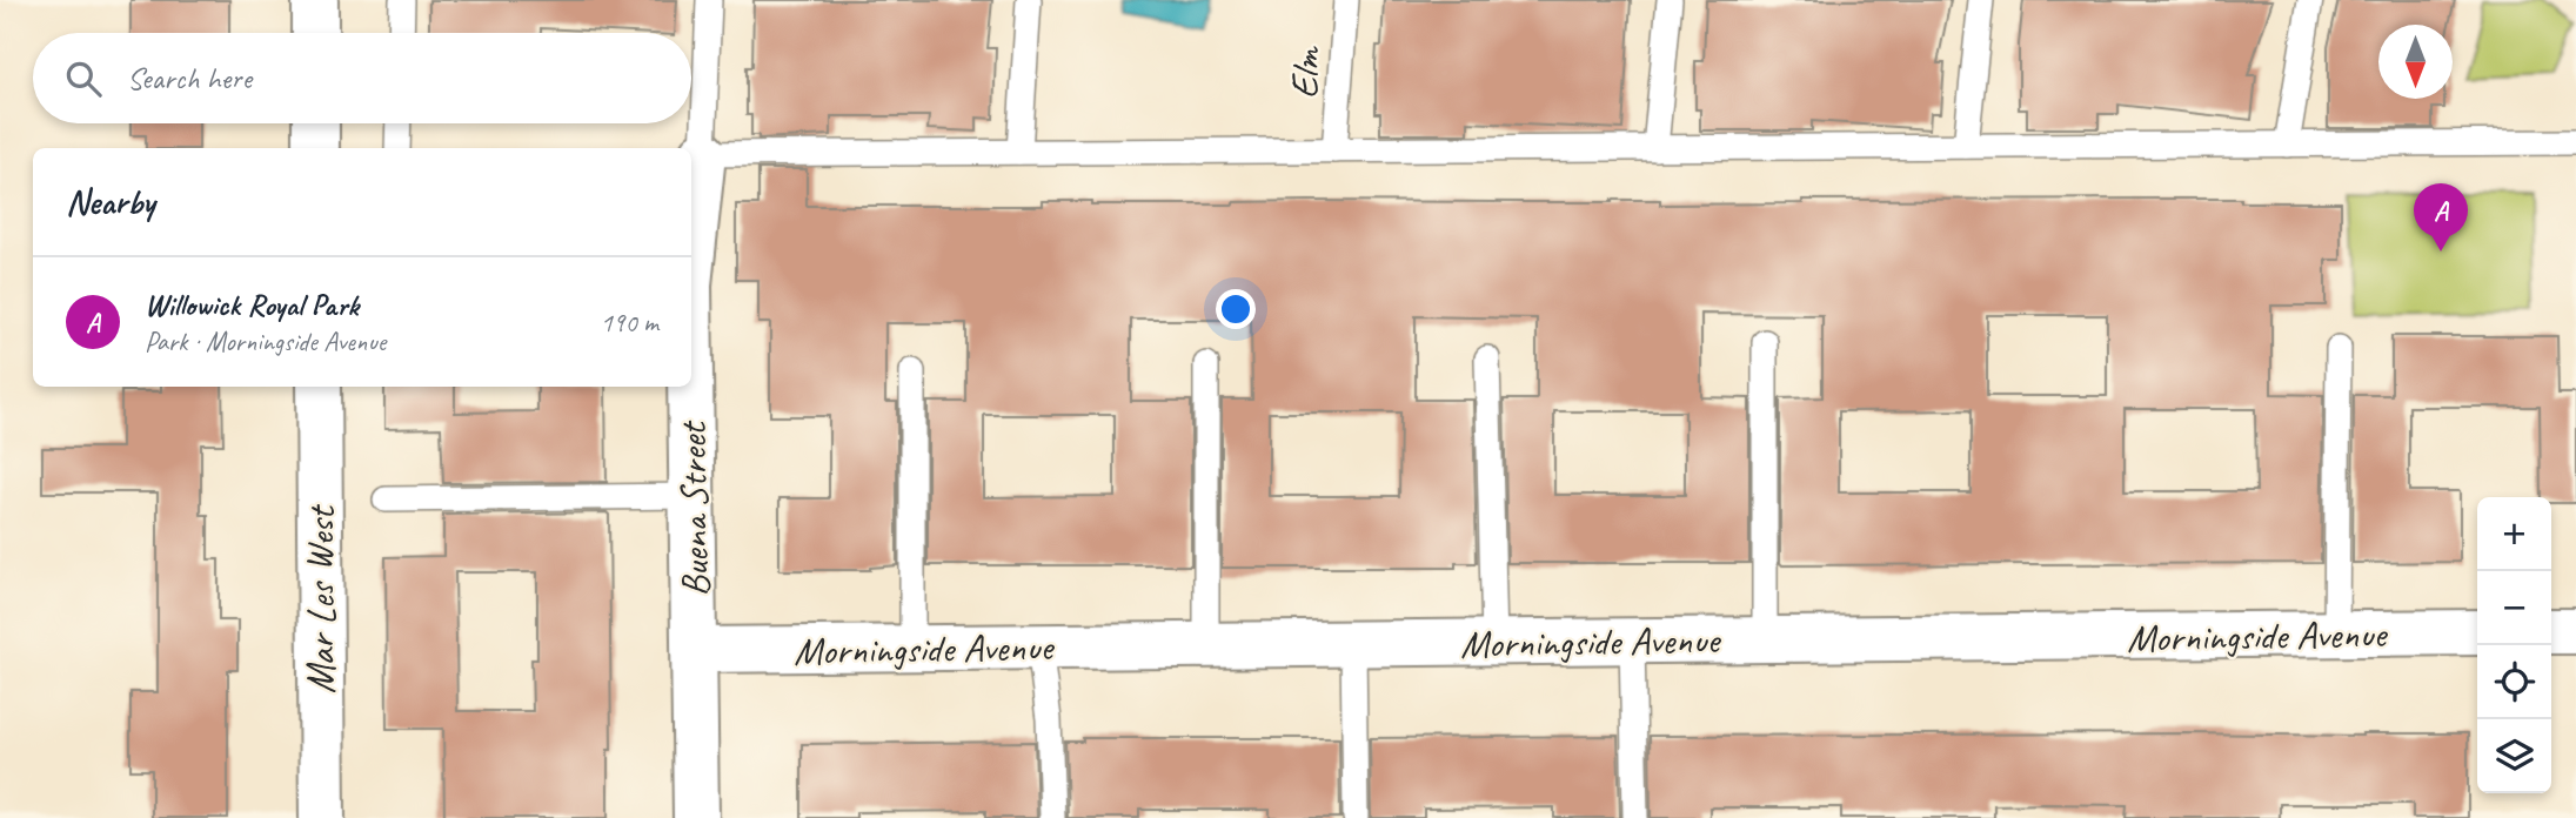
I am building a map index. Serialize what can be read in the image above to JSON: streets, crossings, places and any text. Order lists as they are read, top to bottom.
{
  "streets": {
    "street": ["Buena Street", "Mar Les West", "Morningside Avenue"],
    "lane": ["Elm"]
  },
  "crossings": [
    ["Buena Street", "Morningside Avenue"]
  ],
  "north": "bottom",
  "page": {
    "search": "Search here",
    "heading": "Nearby",
    "pins": "A",
    "list": [
      {
        "mark": "A",
        "name": "Willowick Royal Park",
        "note": "Park · Morningside Avenue",
        "value": "190 m"
      }
    ],
    "map_buttons": ["+", "−"]
  }
}
